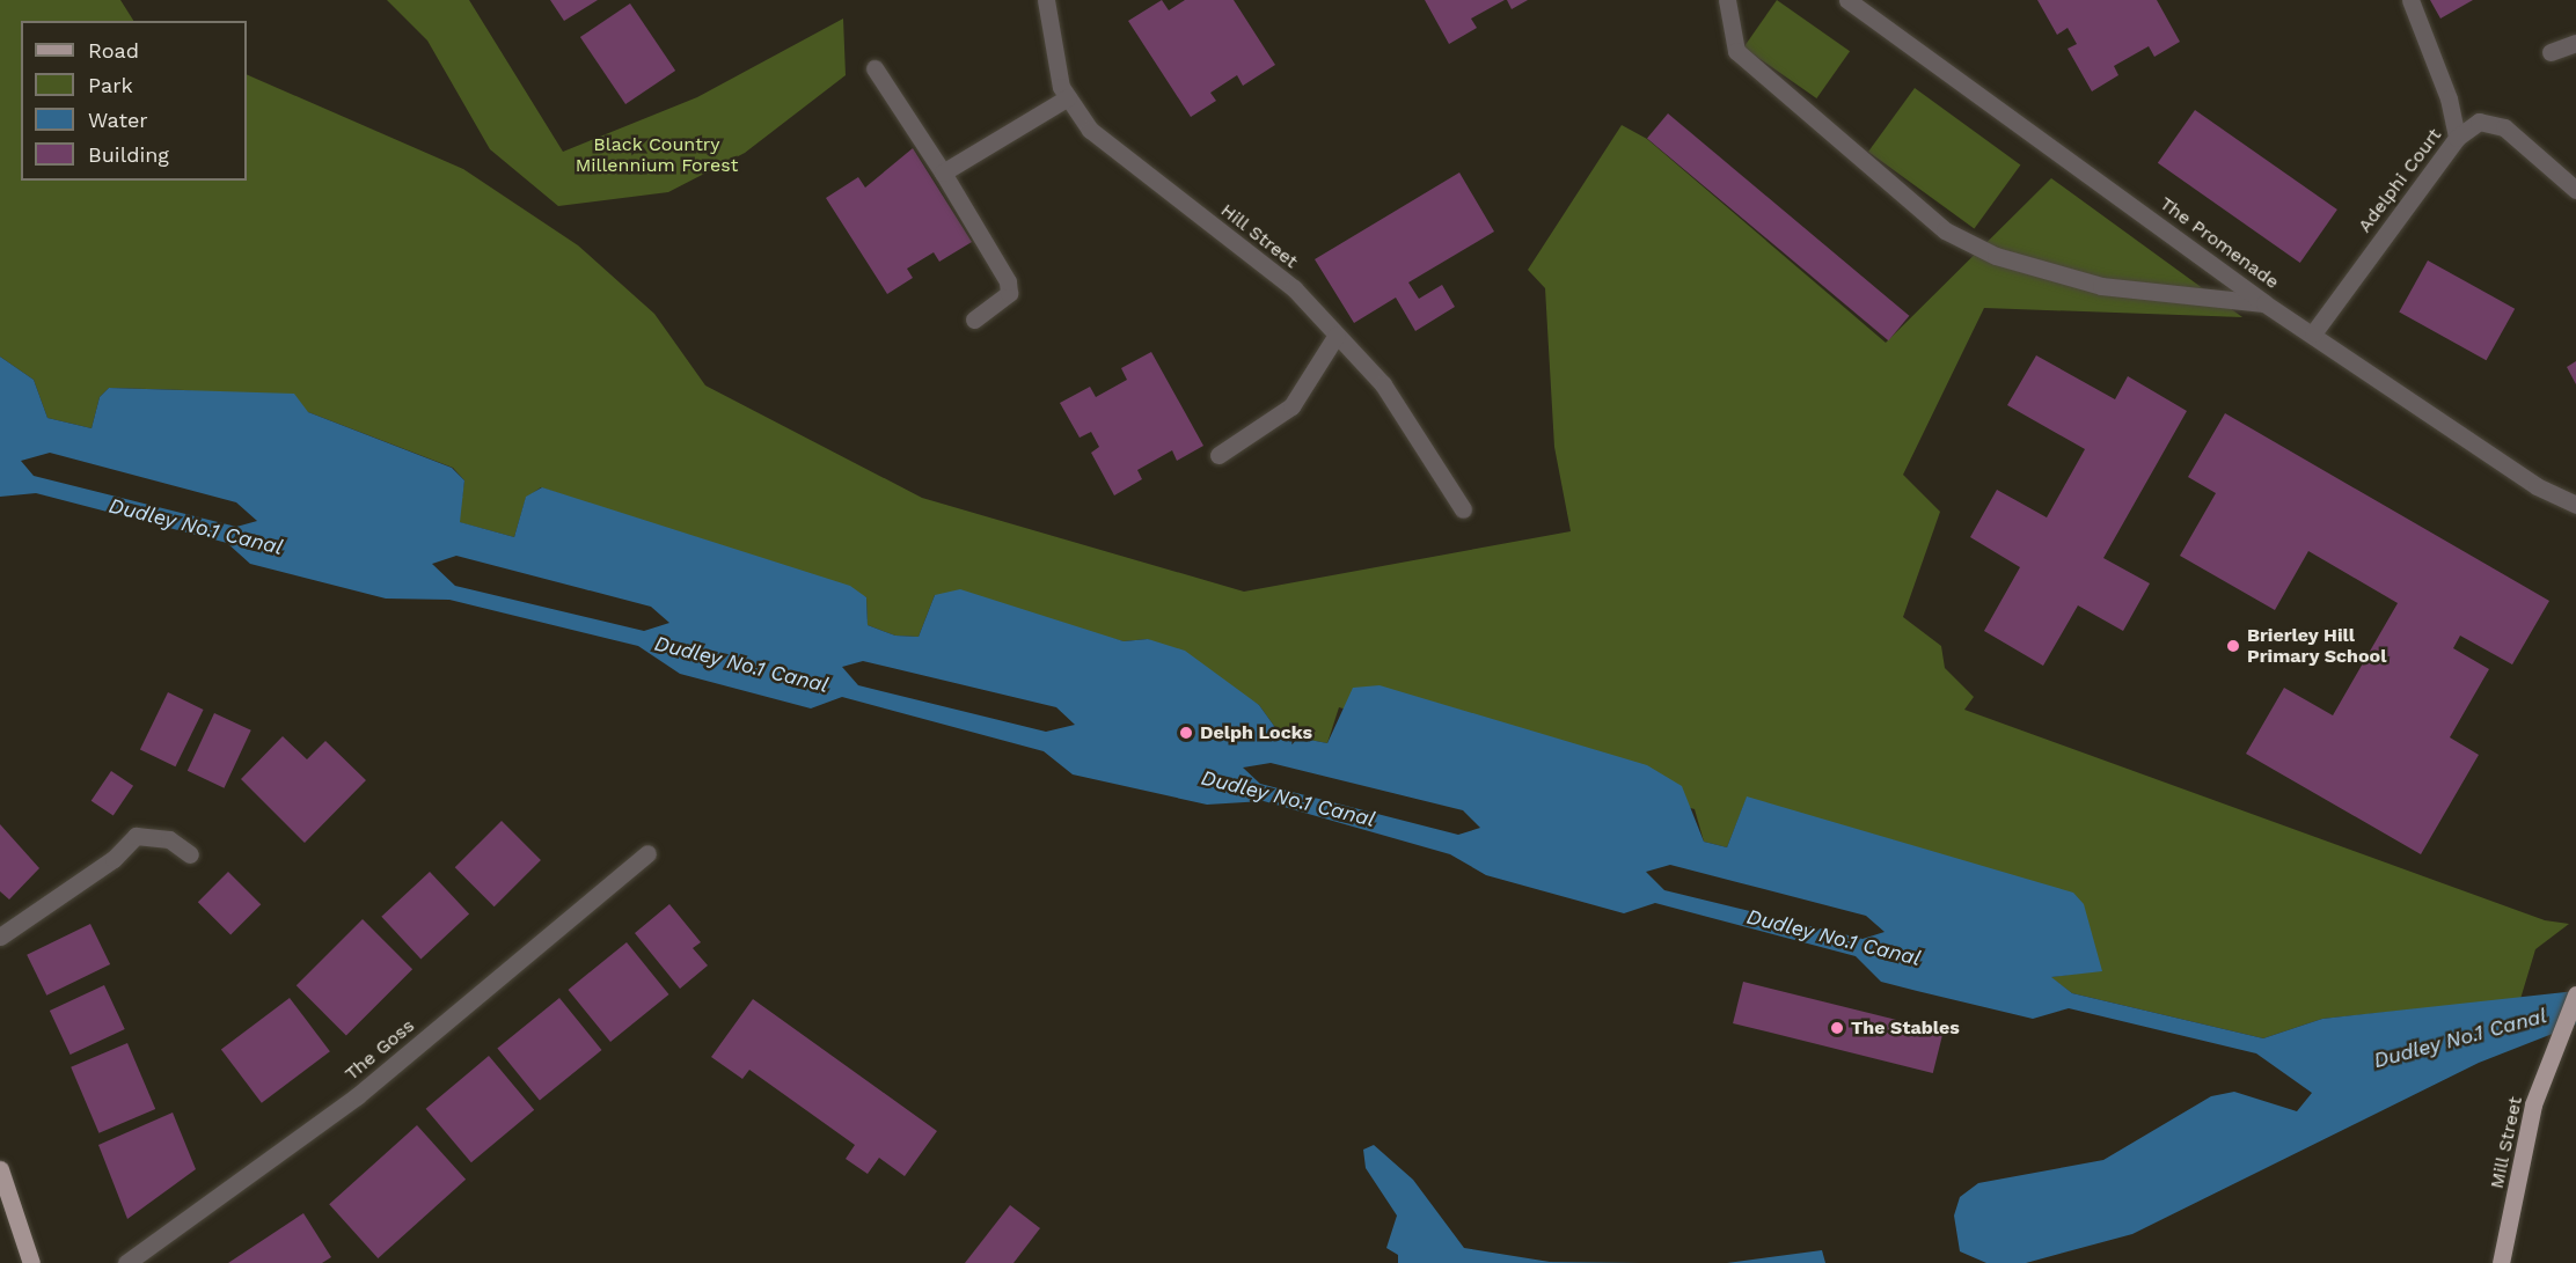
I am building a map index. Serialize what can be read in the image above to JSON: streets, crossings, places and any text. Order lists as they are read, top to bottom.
{
  "streets": {
    "main road": ["Mill Street"],
    "street": [
      "Adelphi Court",
      "Hill Street",
      "The Promenade",
      "The Goss"
    ]
  },
  "crossings": [
    ["Adelphi Court", "The Promenade"]
  ],
  "water": ["Dudley No.1 Canal"],
  "parks": ["Black Country Millennium Forest"],
  "places": ["Brierley Hill Primary School", "Delph Locks", "The Stables"],
  "legend": [
    "Road",
    "Park",
    "Water",
    "Building"
  ]
}
